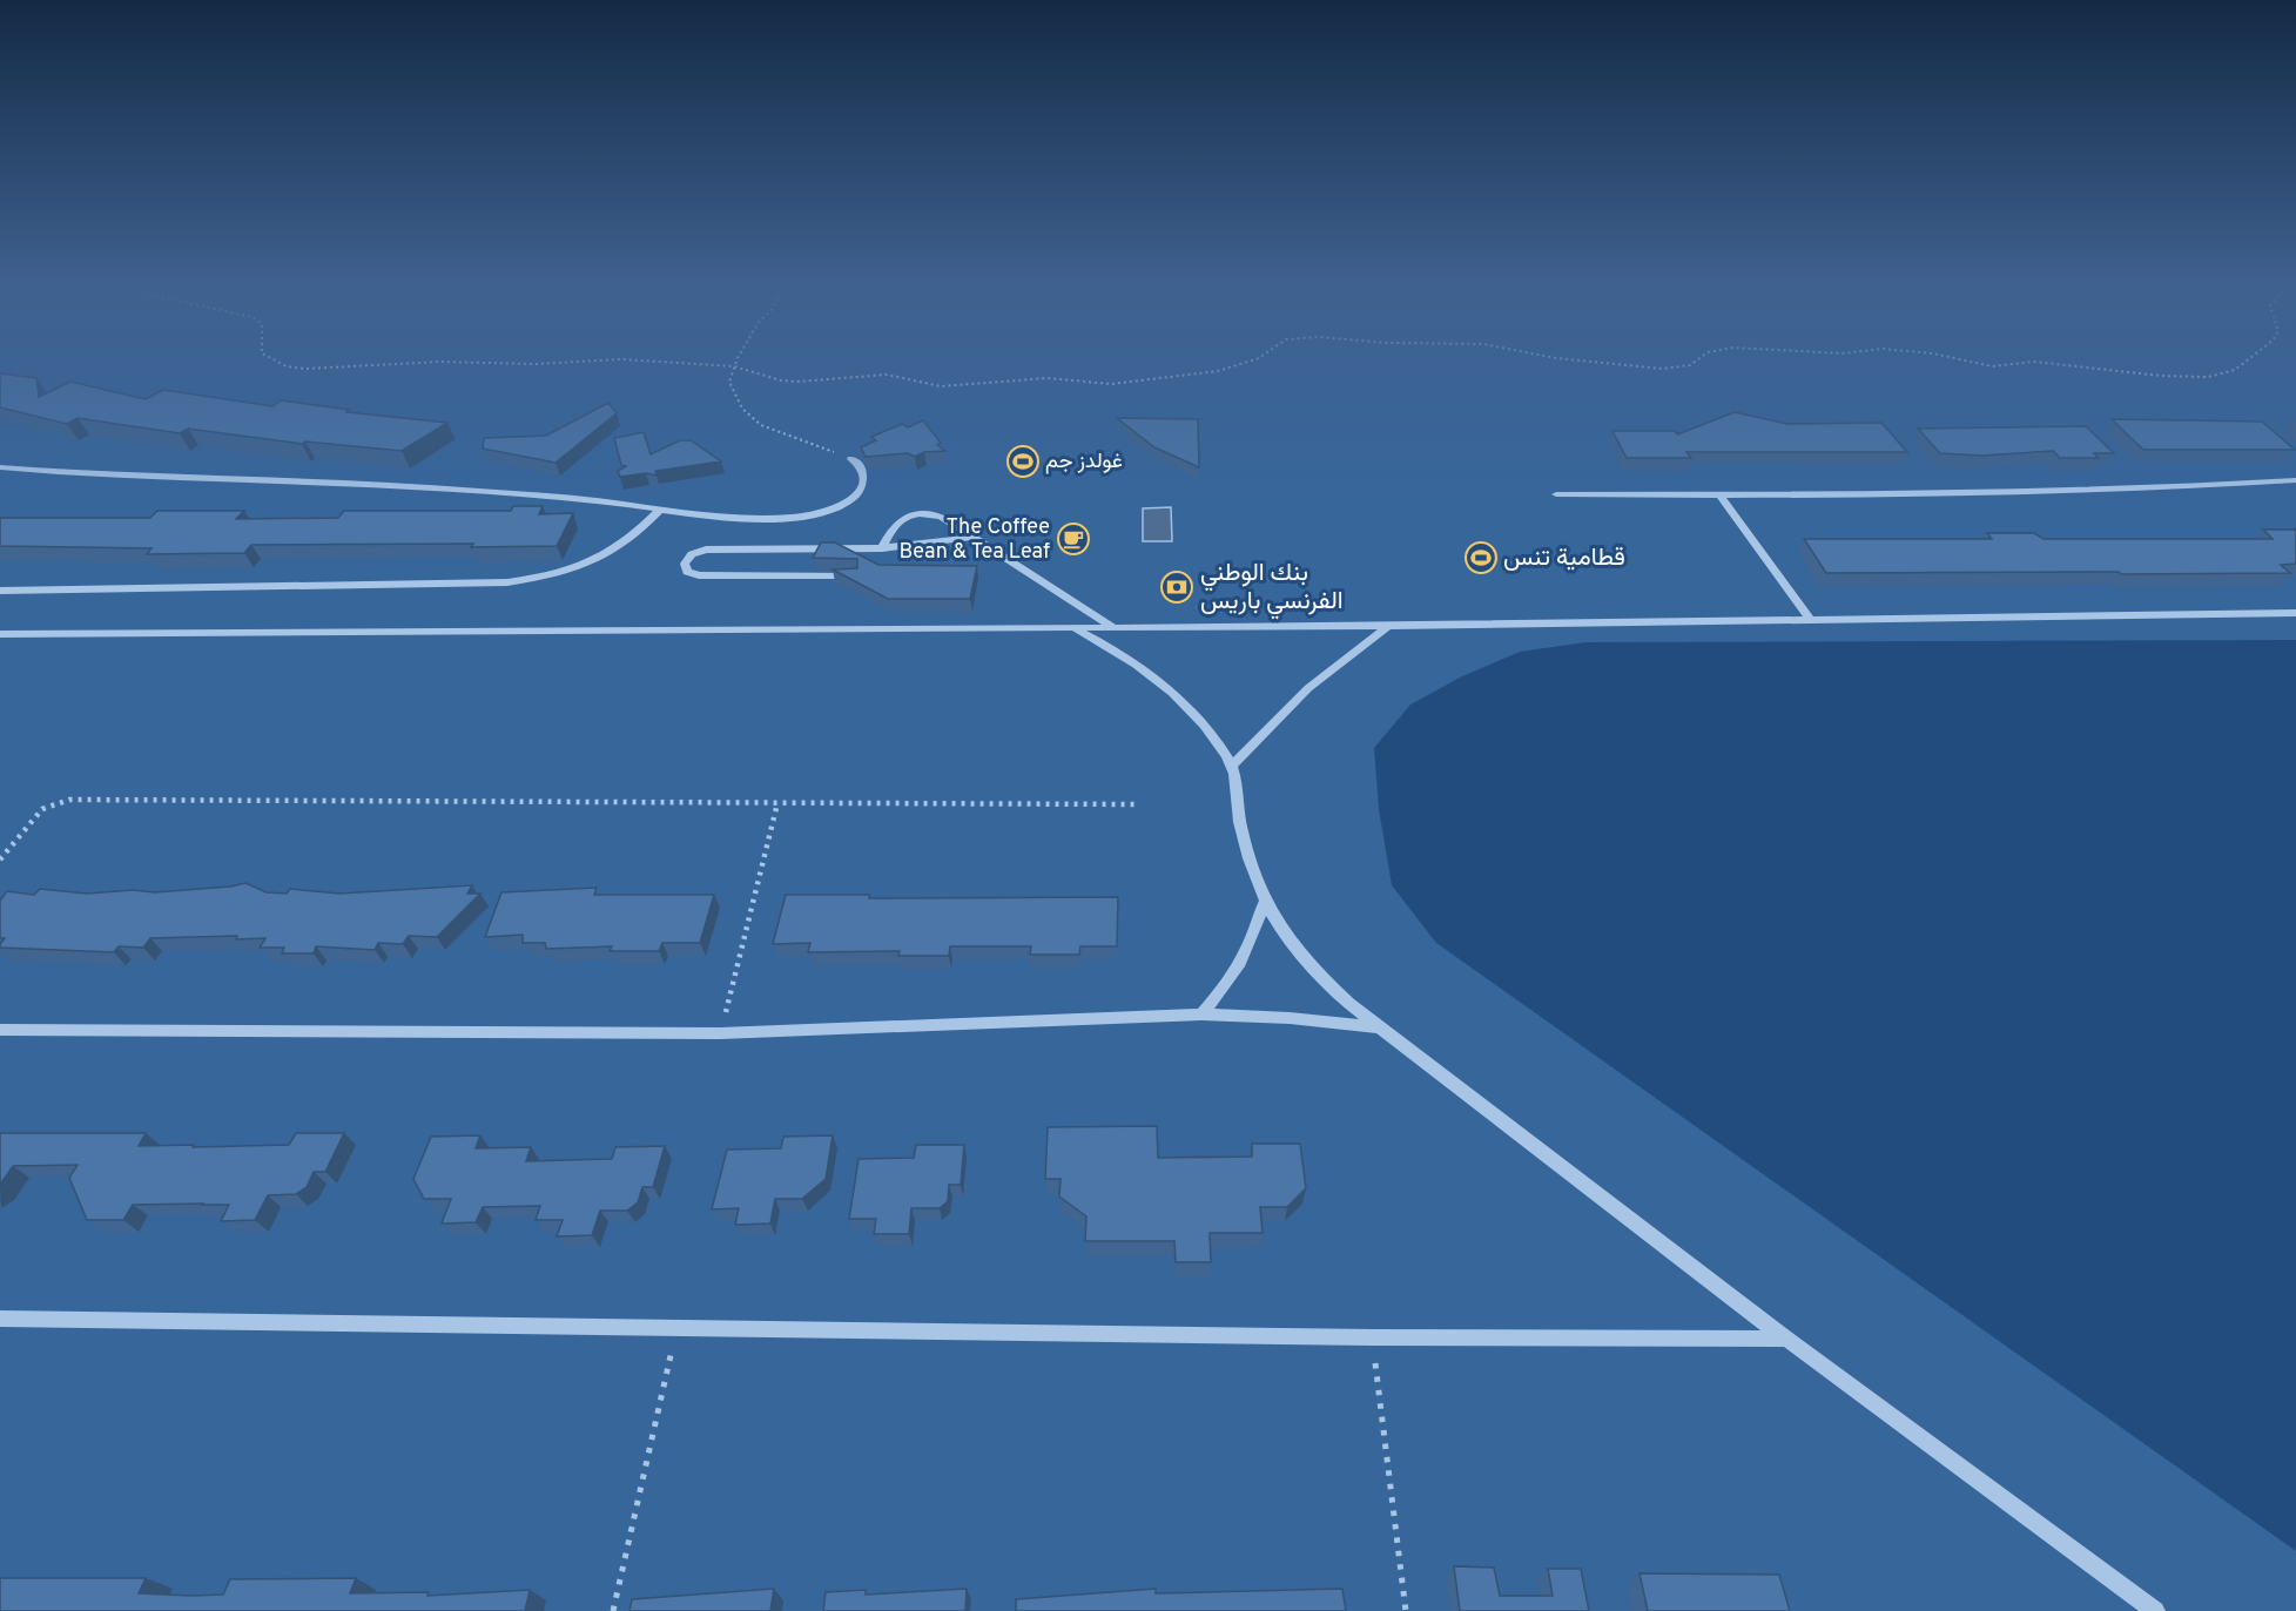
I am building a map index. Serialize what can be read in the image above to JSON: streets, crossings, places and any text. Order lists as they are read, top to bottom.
{
  "places": {
    "sports": ["غولدز جم", "قطامية تنس"],
    "cafe": ["The Coffee Bean & Tea Leaf"],
    "bank": ["بنك الوطني الفرنسي باريس"]
  }
}
